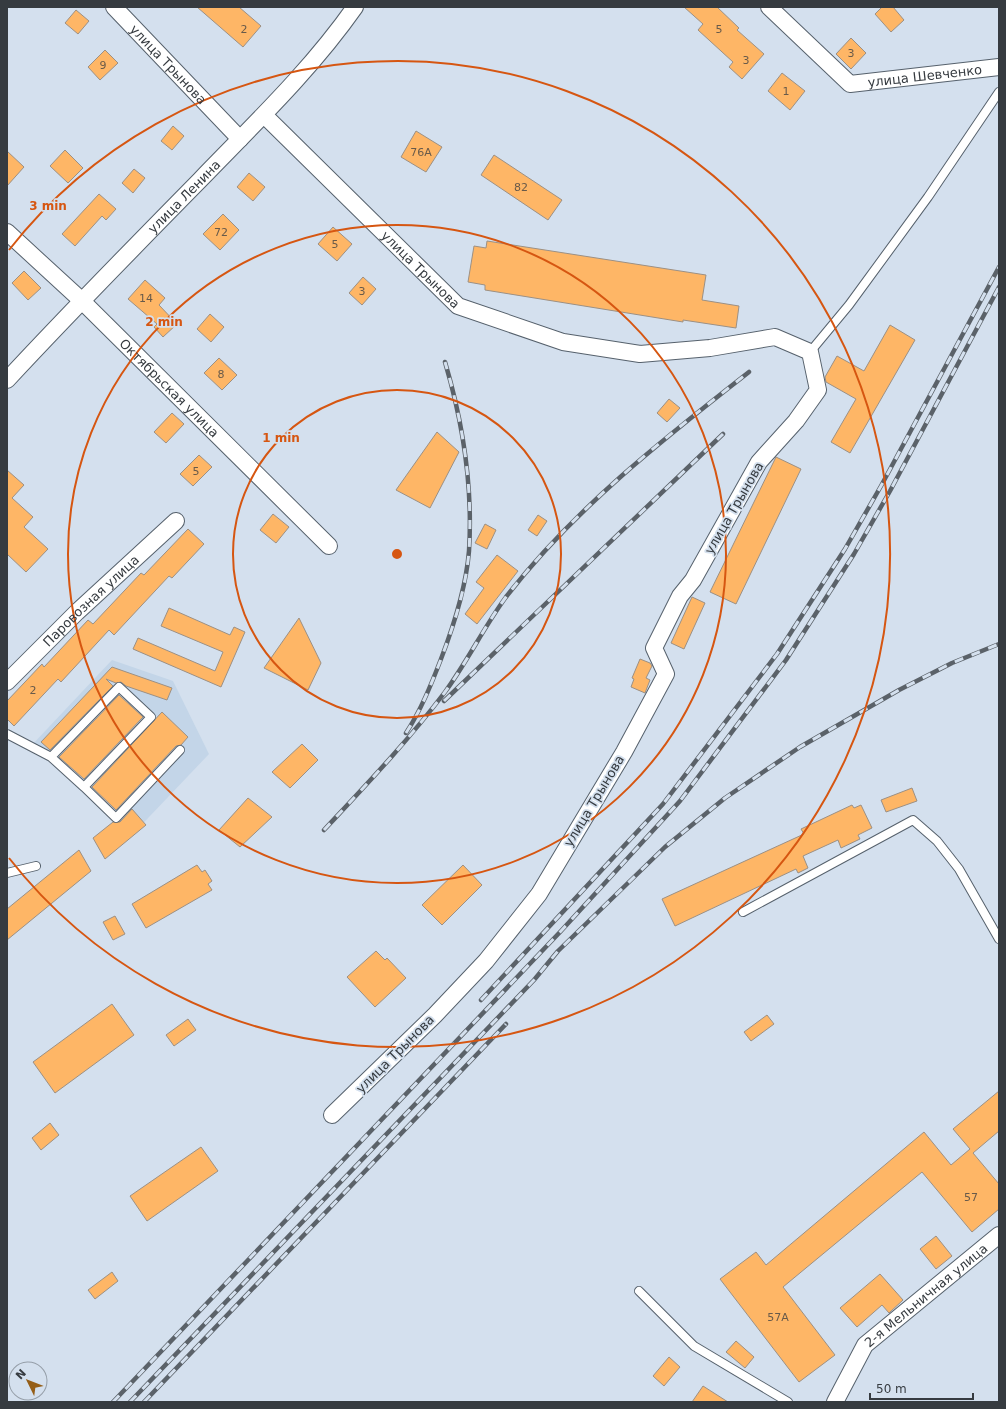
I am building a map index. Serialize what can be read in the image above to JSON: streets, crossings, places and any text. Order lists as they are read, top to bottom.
{
  "streets": {
    "street": [
      "улица Трынова",
      "улица Шевченко",
      "улица Ленина",
      "Октябрьская улица",
      "Паровозная улица",
      "2-я Мельничная улица"
    ]
  },
  "crossings": [
    ["улица Трынова", "улица Ленина"],
    ["улица Ленина", "Октябрьская улица"]
  ],
  "house_numbers": [
    "2",
    "5",
    "3",
    "3",
    "9",
    "1",
    "76А",
    "82",
    "72",
    "5",
    "3",
    "14",
    "8",
    "5",
    "2",
    "57",
    "57А"
  ],
  "scale_bar": "50 m",
  "north": "top left",
  "rings": ["3 min", "2 min", "1 min"]
}
